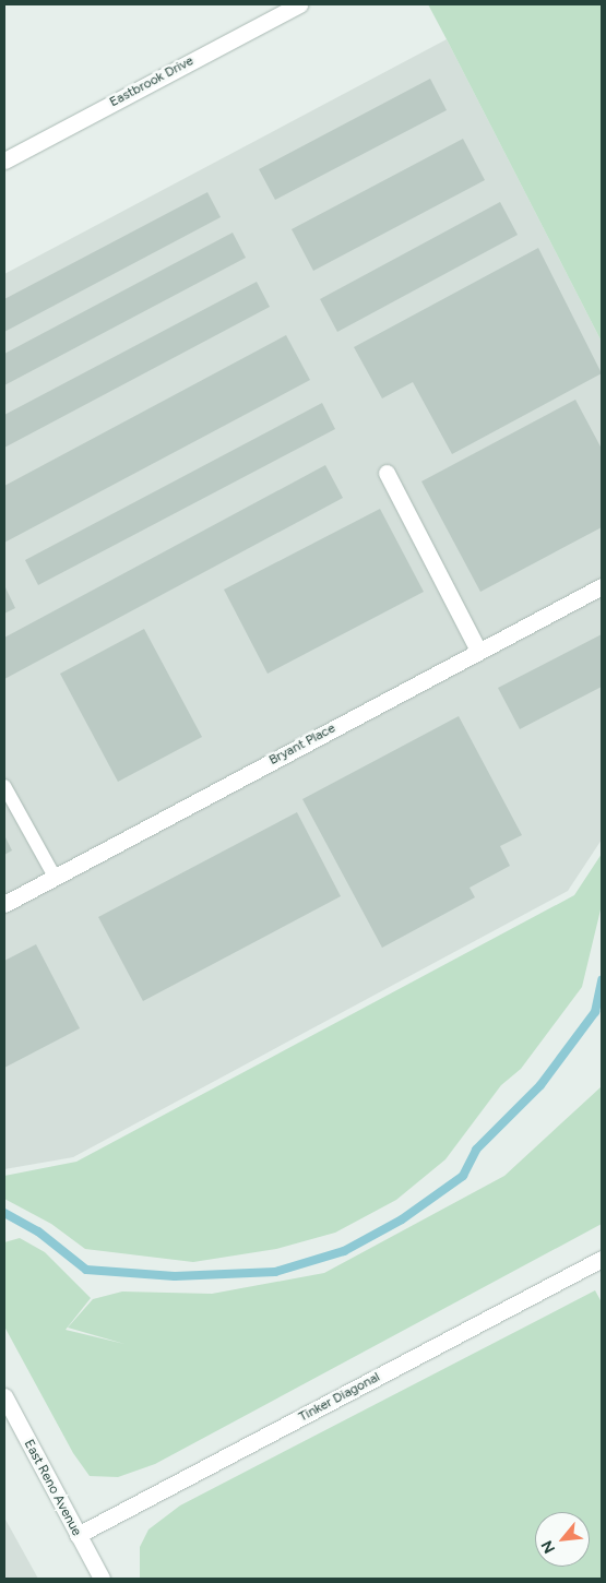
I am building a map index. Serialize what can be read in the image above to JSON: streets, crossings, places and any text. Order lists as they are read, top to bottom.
{
  "streets": {
    "street": [
      "Eastbrook Drive",
      "Bryant Place",
      "Tinker Diagonal",
      "East Reno Avenue"
    ]
  },
  "crossings": [
    ["Tinker Diagonal", "East Reno Avenue"]
  ],
  "north": "bottom left"
}
